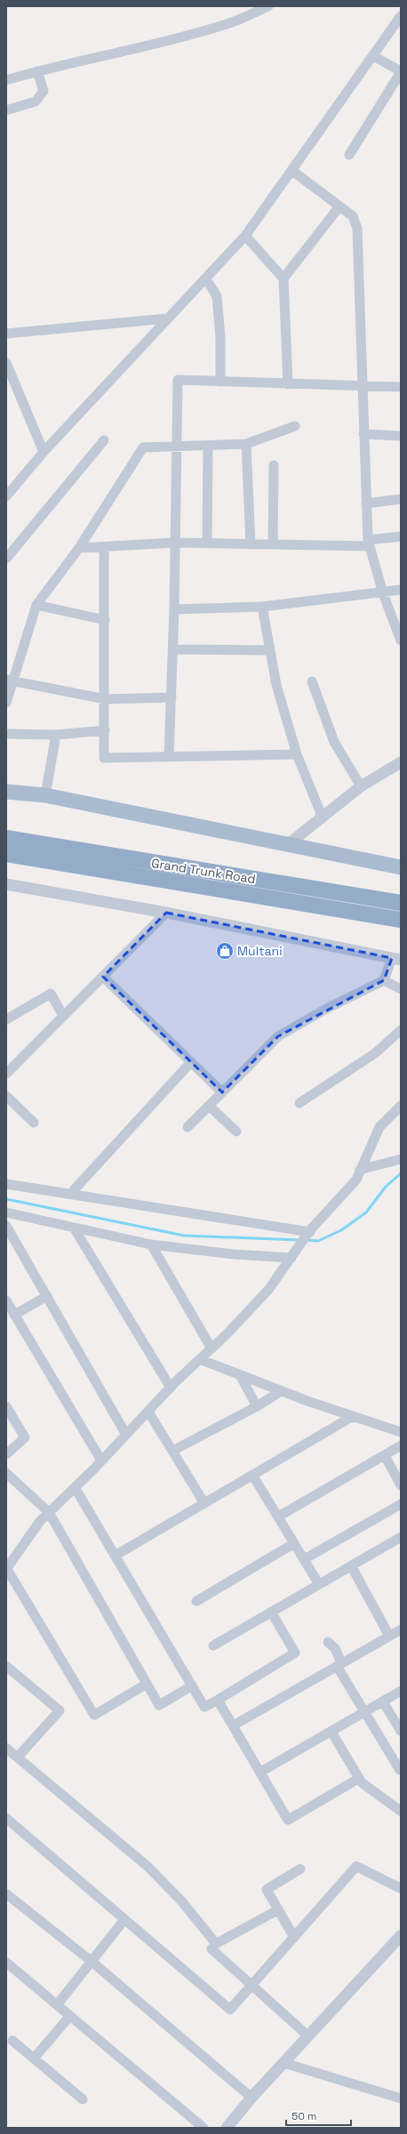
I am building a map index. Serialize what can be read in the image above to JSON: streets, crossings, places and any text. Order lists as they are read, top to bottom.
{
  "streets": {
    "highway": ["Grand Trunk Road"]
  },
  "places": {
    "shop": ["Multani"]
  },
  "scale_bar": "50 m"
}
